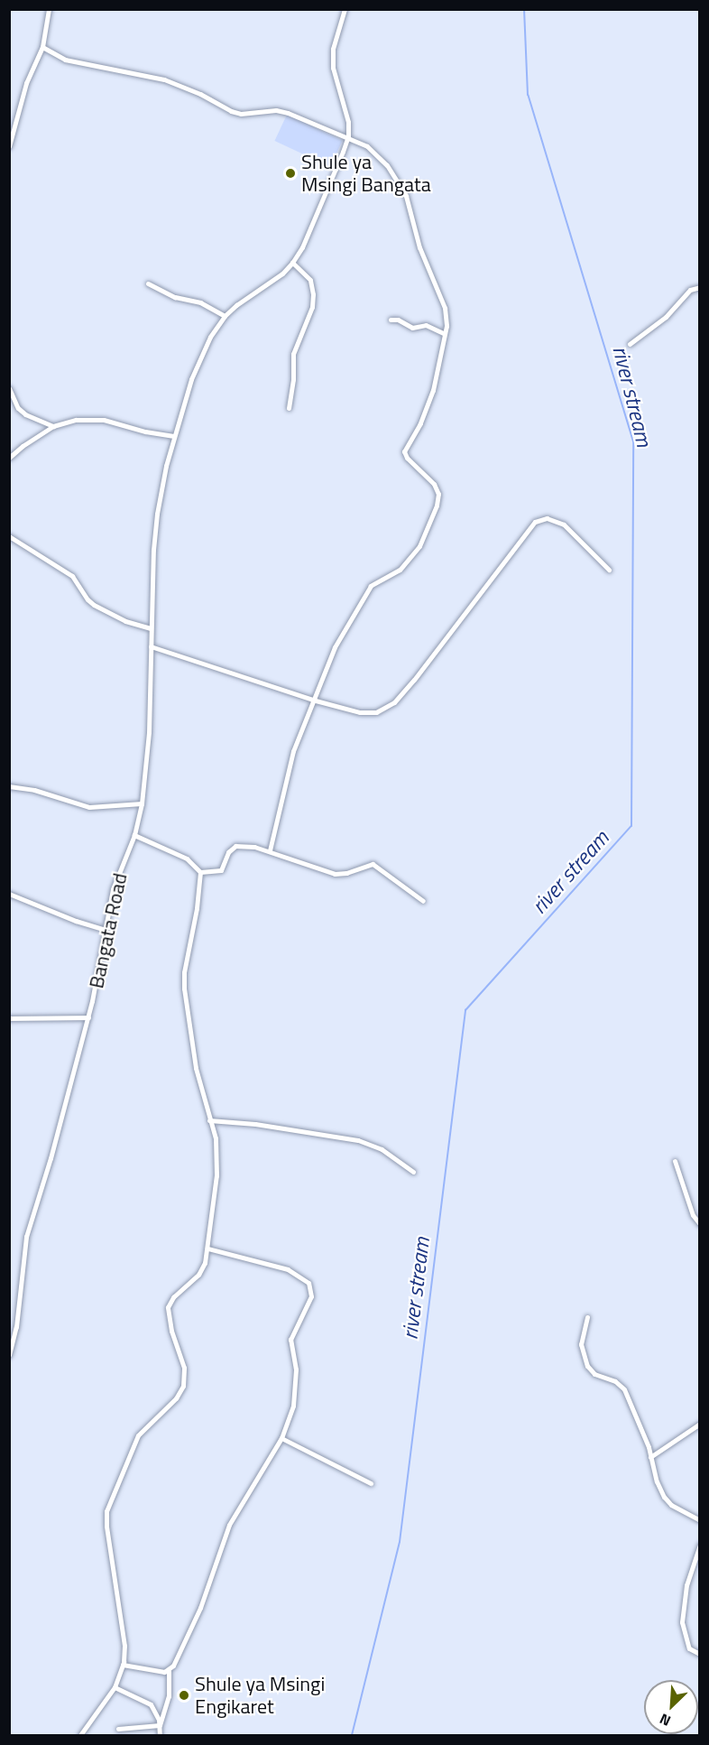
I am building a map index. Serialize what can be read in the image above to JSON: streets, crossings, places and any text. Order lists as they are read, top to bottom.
{
  "streets": {
    "street": ["Bangata Road"]
  },
  "water": ["river stream"],
  "places": ["Shule ya Msingi Bangata", "Shule ya Msingi Engikaret"],
  "north": "bottom left"
}
